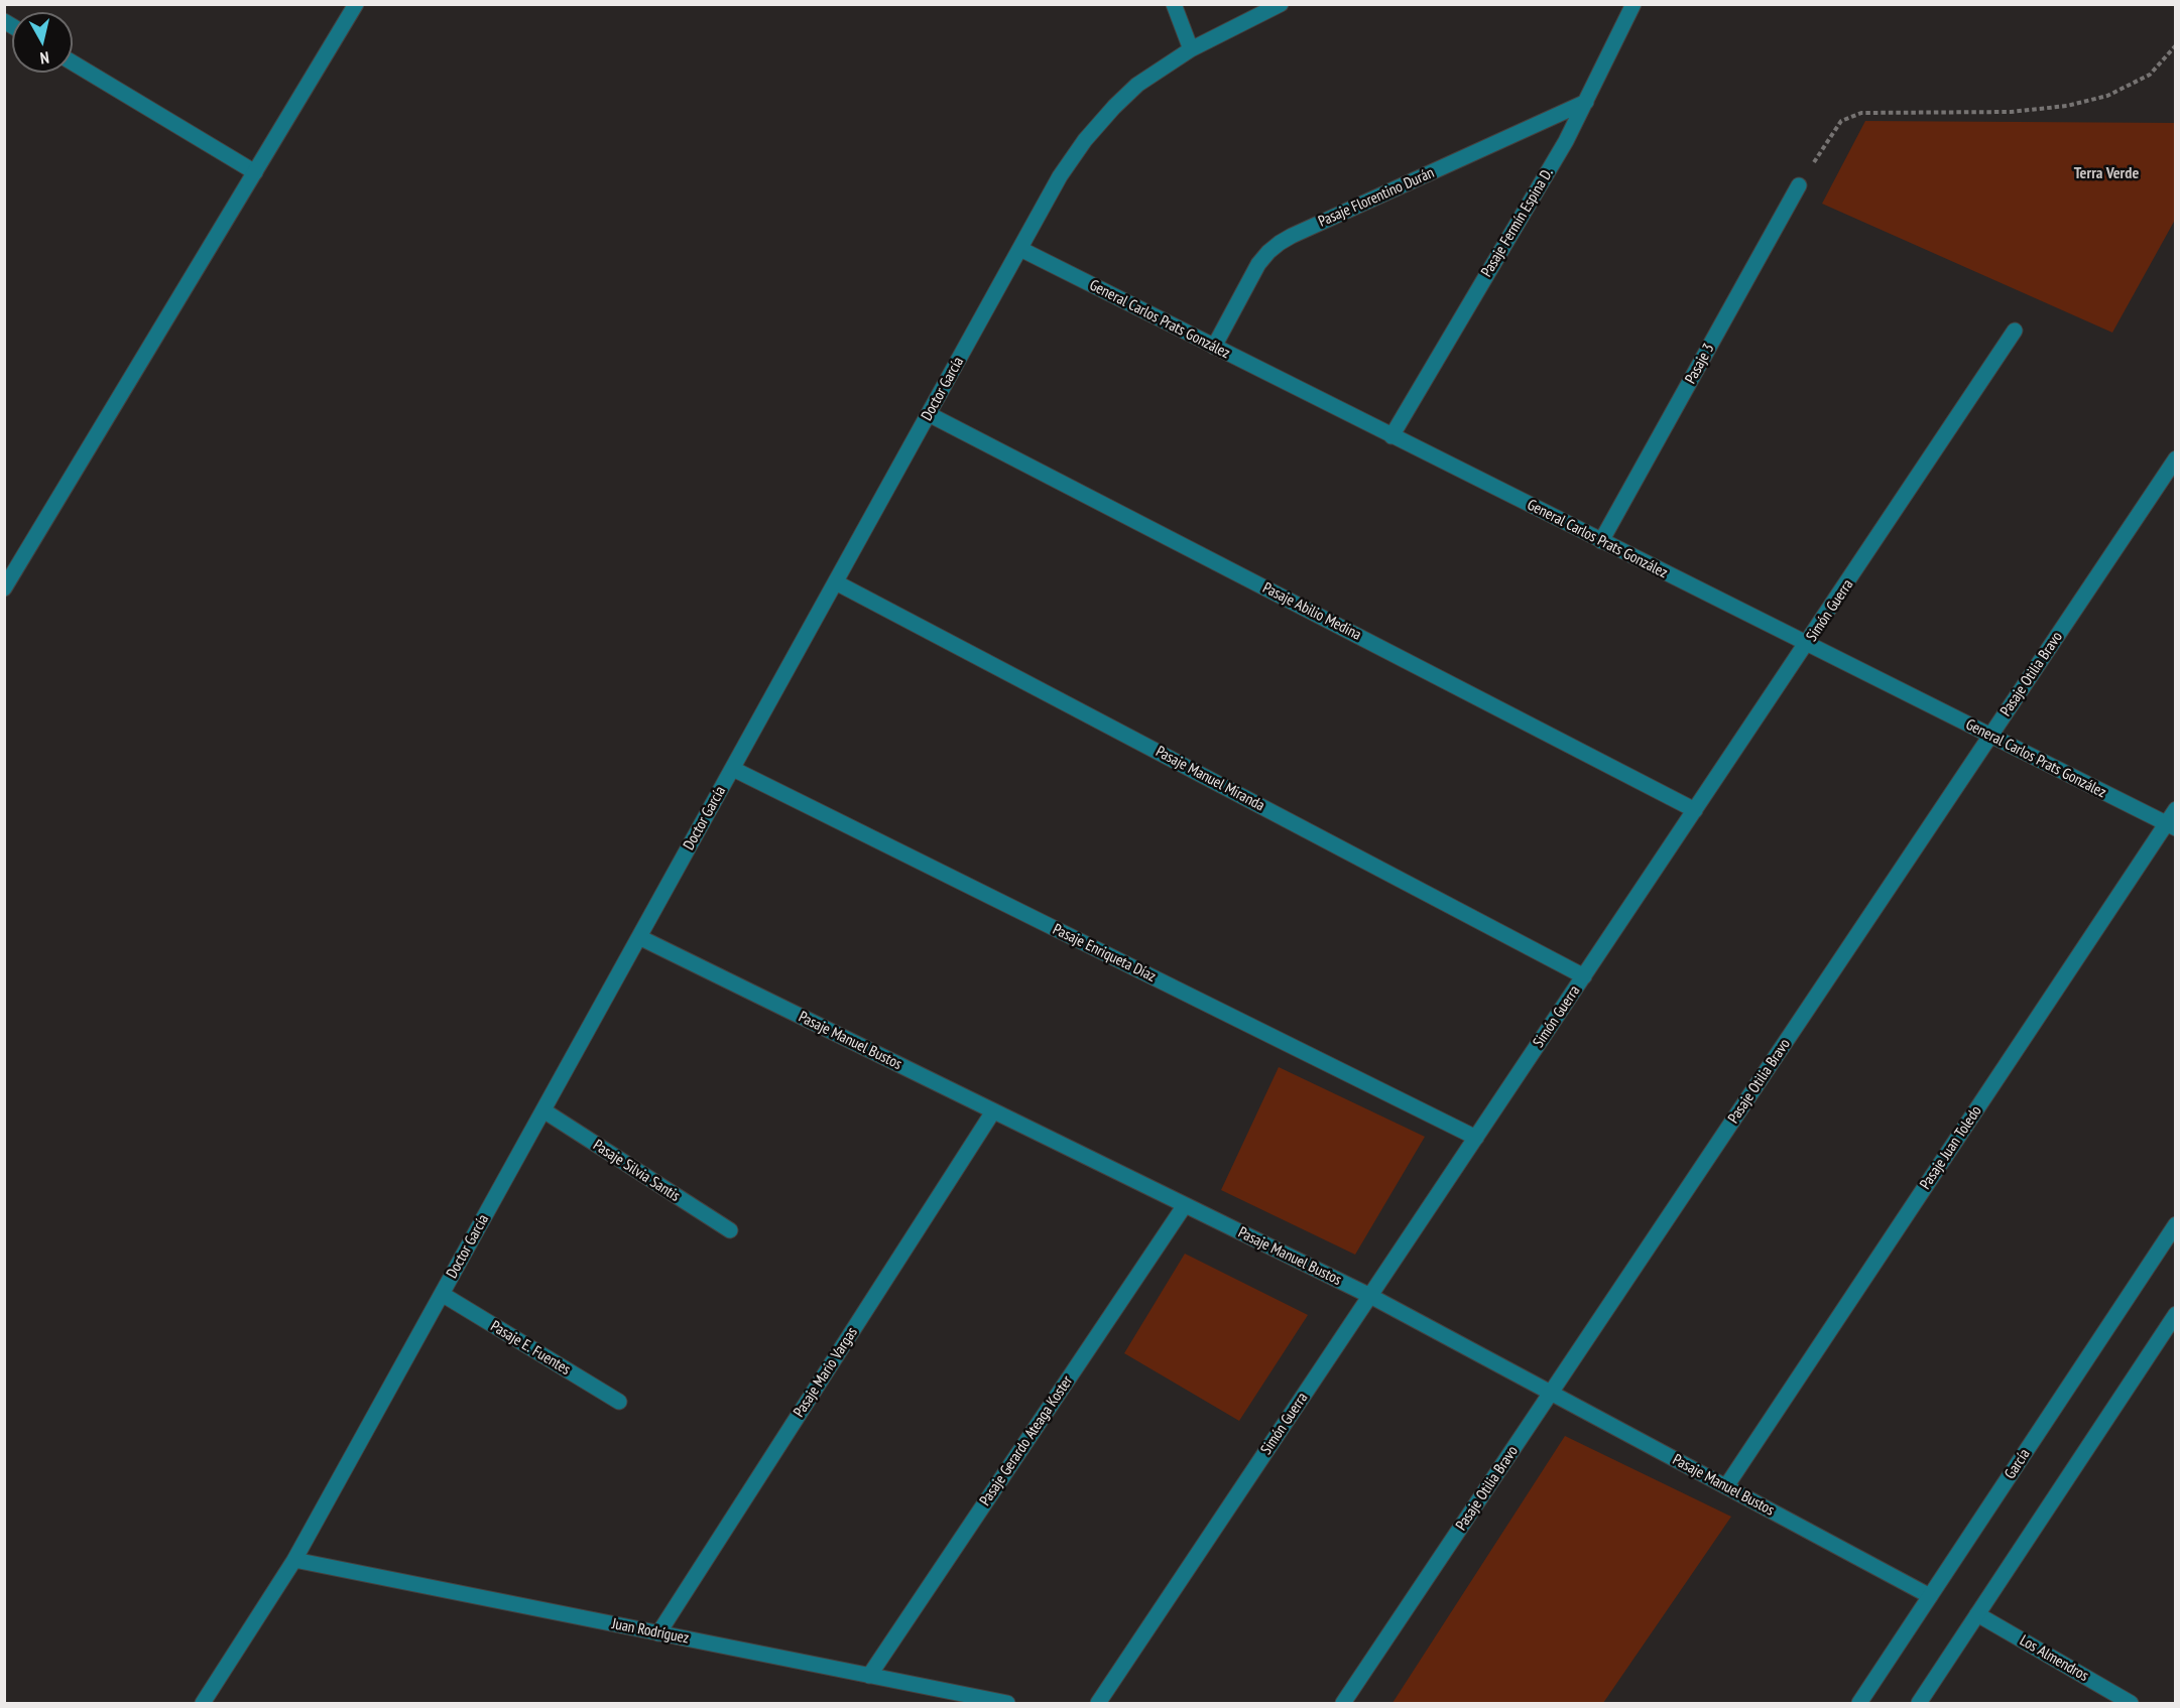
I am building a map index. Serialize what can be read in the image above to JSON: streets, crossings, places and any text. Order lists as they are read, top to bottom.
{
  "streets": {
    "street": [
      "Pasaje Florentino Durán",
      "Pasaje Fermín Espina D.",
      "General Carlos Prats González",
      "Pasaje 3",
      "Doctor García",
      "Simón Guerra",
      "Pasaje Abilio Medina",
      "Pasaje Otilia Bravo",
      "Pasaje Manuel Miranda",
      "Pasaje Enriqueta Díaz",
      "Pasaje Manuel Bustos",
      "Pasaje Juan Toledo",
      "Pasaje Silvia Santis",
      "Pasaje E. Fuentes",
      "Pasaje Mario Vargas",
      "Pasaje Gerardo Ateaga Koster",
      "García",
      "Juan Rodríguez",
      "Los Almendros"
    ]
  },
  "crossings": [
    ["Pasaje Florentino Durán", "Pasaje Fermín Espina D."],
    ["Pasaje Florentino Durán", "General Carlos Prats González"],
    ["Pasaje Fermín Espina D.", "General Carlos Prats González"],
    ["General Carlos Prats González", "Pasaje 3"],
    ["General Carlos Prats González", "Doctor García"],
    ["General Carlos Prats González", "Simón Guerra"],
    ["General Carlos Prats González", "Pasaje Otilia Bravo"],
    ["General Carlos Prats González", "Pasaje Juan Toledo"],
    ["Doctor García", "Pasaje Abilio Medina"],
    ["Doctor García", "Pasaje Manuel Miranda"],
    ["Doctor García", "Pasaje Enriqueta Díaz"],
    ["Doctor García", "Pasaje Manuel Bustos"],
    ["Doctor García", "Pasaje Silvia Santis"],
    ["Doctor García", "Pasaje E. Fuentes"],
    ["Doctor García", "Juan Rodríguez"],
    ["Simón Guerra", "Pasaje Abilio Medina"],
    ["Simón Guerra", "Pasaje Manuel Miranda"],
    ["Simón Guerra", "Pasaje Enriqueta Díaz"],
    ["Simón Guerra", "Pasaje Manuel Bustos"],
    ["Pasaje Otilia Bravo", "Pasaje Manuel Bustos"],
    ["Pasaje Manuel Bustos", "Pasaje Juan Toledo"],
    ["Pasaje Manuel Bustos", "Pasaje Mario Vargas"],
    ["Pasaje Manuel Bustos", "Pasaje Gerardo Ateaga Koster"],
    ["Pasaje Manuel Bustos", "García"],
    ["Pasaje Mario Vargas", "Juan Rodríguez"],
    ["Pasaje Gerardo Ateaga Koster", "Juan Rodríguez"]
  ],
  "districts": ["Terra Verde"],
  "north": "bottom"
}
